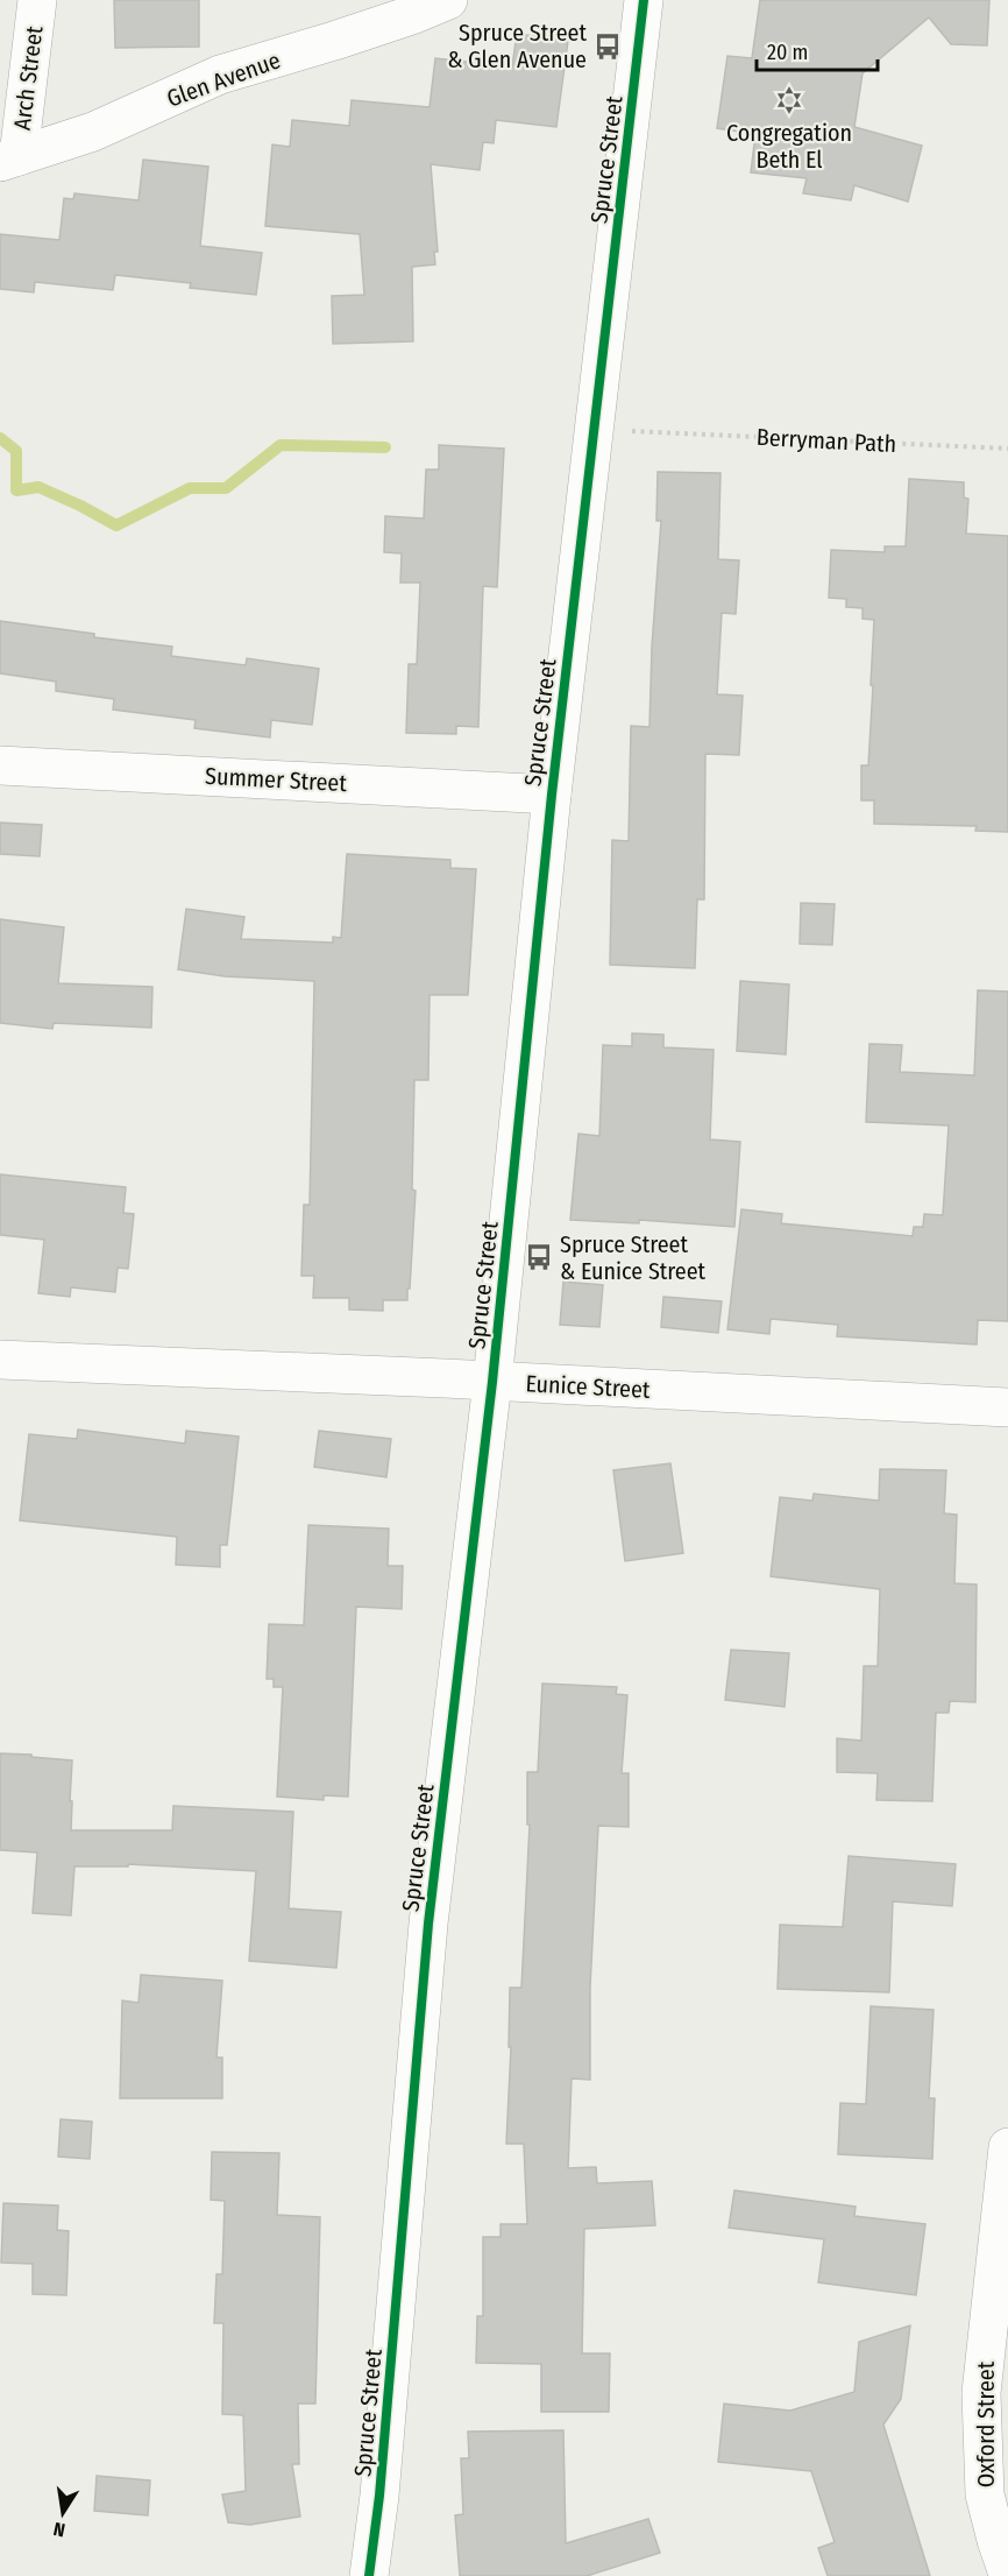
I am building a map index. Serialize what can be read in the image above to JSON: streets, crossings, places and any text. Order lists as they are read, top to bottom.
{
  "streets": {
    "street": [
      "Arch Street",
      "Glen Avenue",
      "Spruce Street",
      "Summer Street",
      "Eunice Street",
      "Oxford Street"
    ],
    "path": ["Berryman Path"]
  },
  "crossings": [
    ["Arch Street", "Glen Avenue"],
    ["Spruce Street", "Summer Street"],
    ["Spruce Street", "Eunice Street"]
  ],
  "places": {
    "bus stop": ["Spruce Street & Glen Avenue", "Spruce Street & Eunice Street"],
    "synagogue": ["Congregation Beth El"]
  },
  "scale_bar": "20 m",
  "north": "bottom"
}
